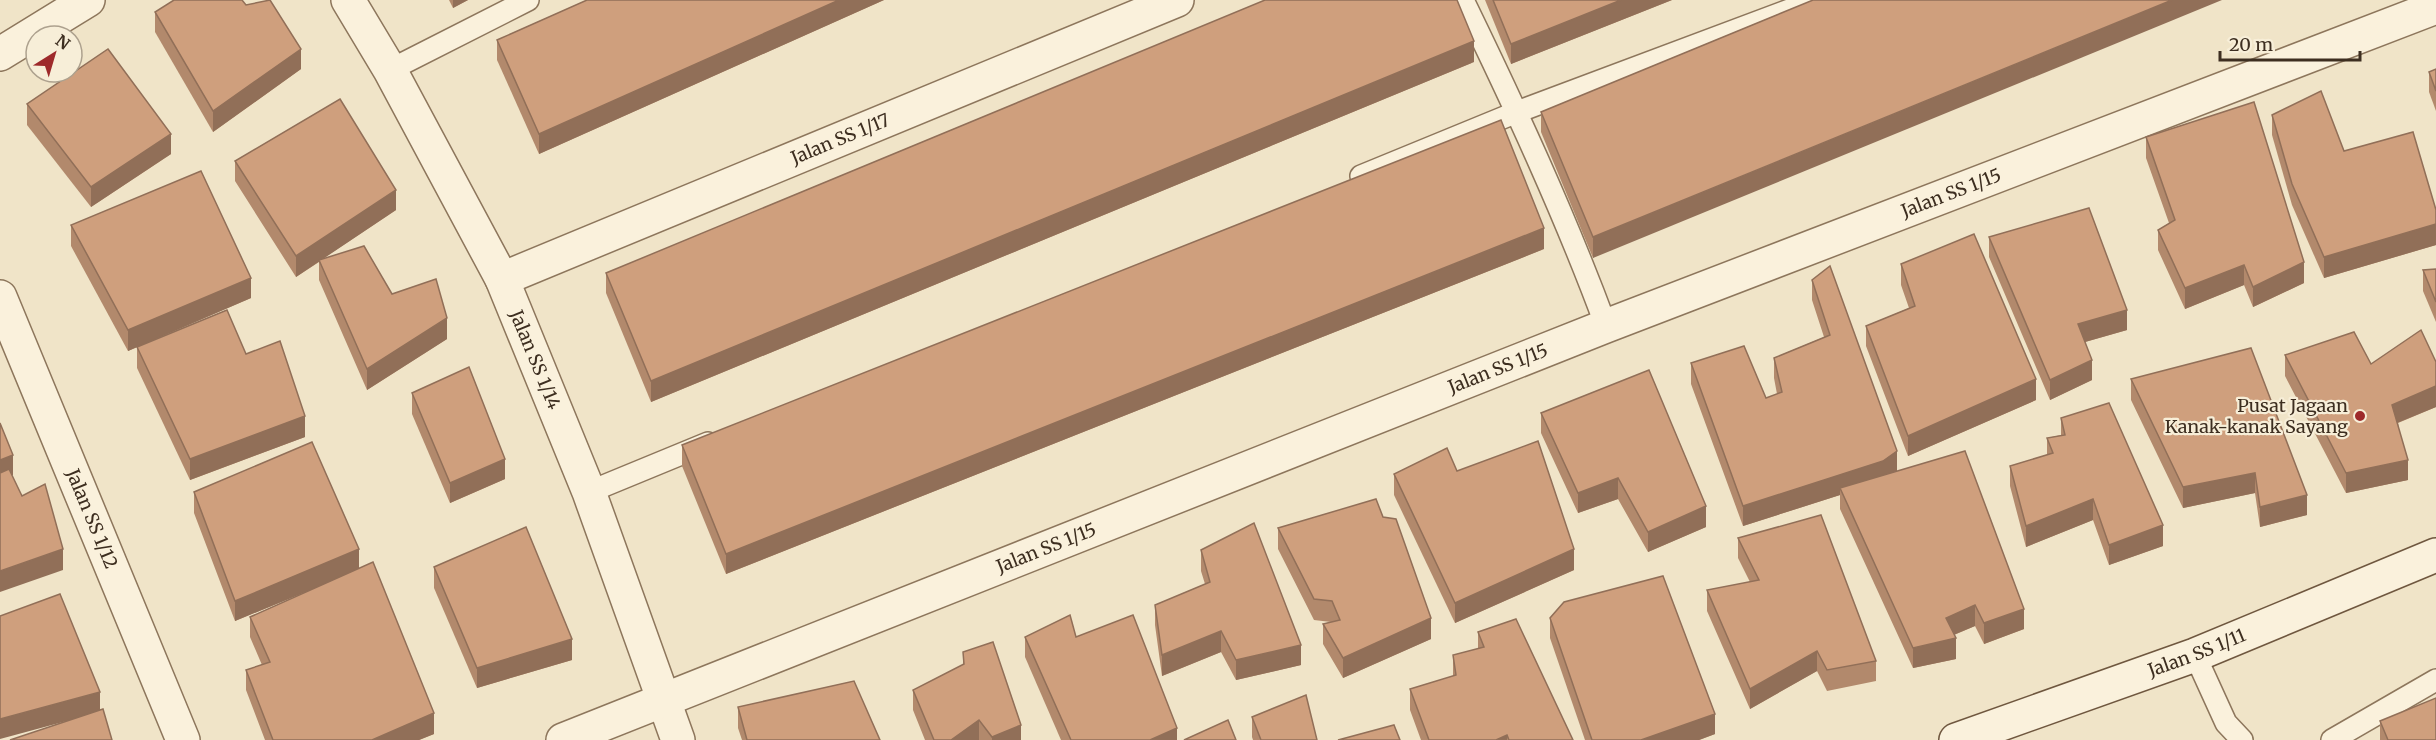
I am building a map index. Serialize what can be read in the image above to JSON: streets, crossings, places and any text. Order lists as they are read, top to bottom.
{
  "streets": {
    "street": [
      "Jalan SS 1/17",
      "Jalan SS 1/15",
      "Jalan SS 1/14",
      "Jalan SS 1/12",
      "Jalan SS 1/11"
    ]
  },
  "crossings": [
    ["Jalan SS 1/17", "Jalan SS 1/14"],
    ["Jalan SS 1/15", "Jalan SS 1/14"]
  ],
  "places": ["Pusat Jagaan Kanak-kanak Sayang"],
  "scale_bar": "20 m",
  "north": "top right"
}
